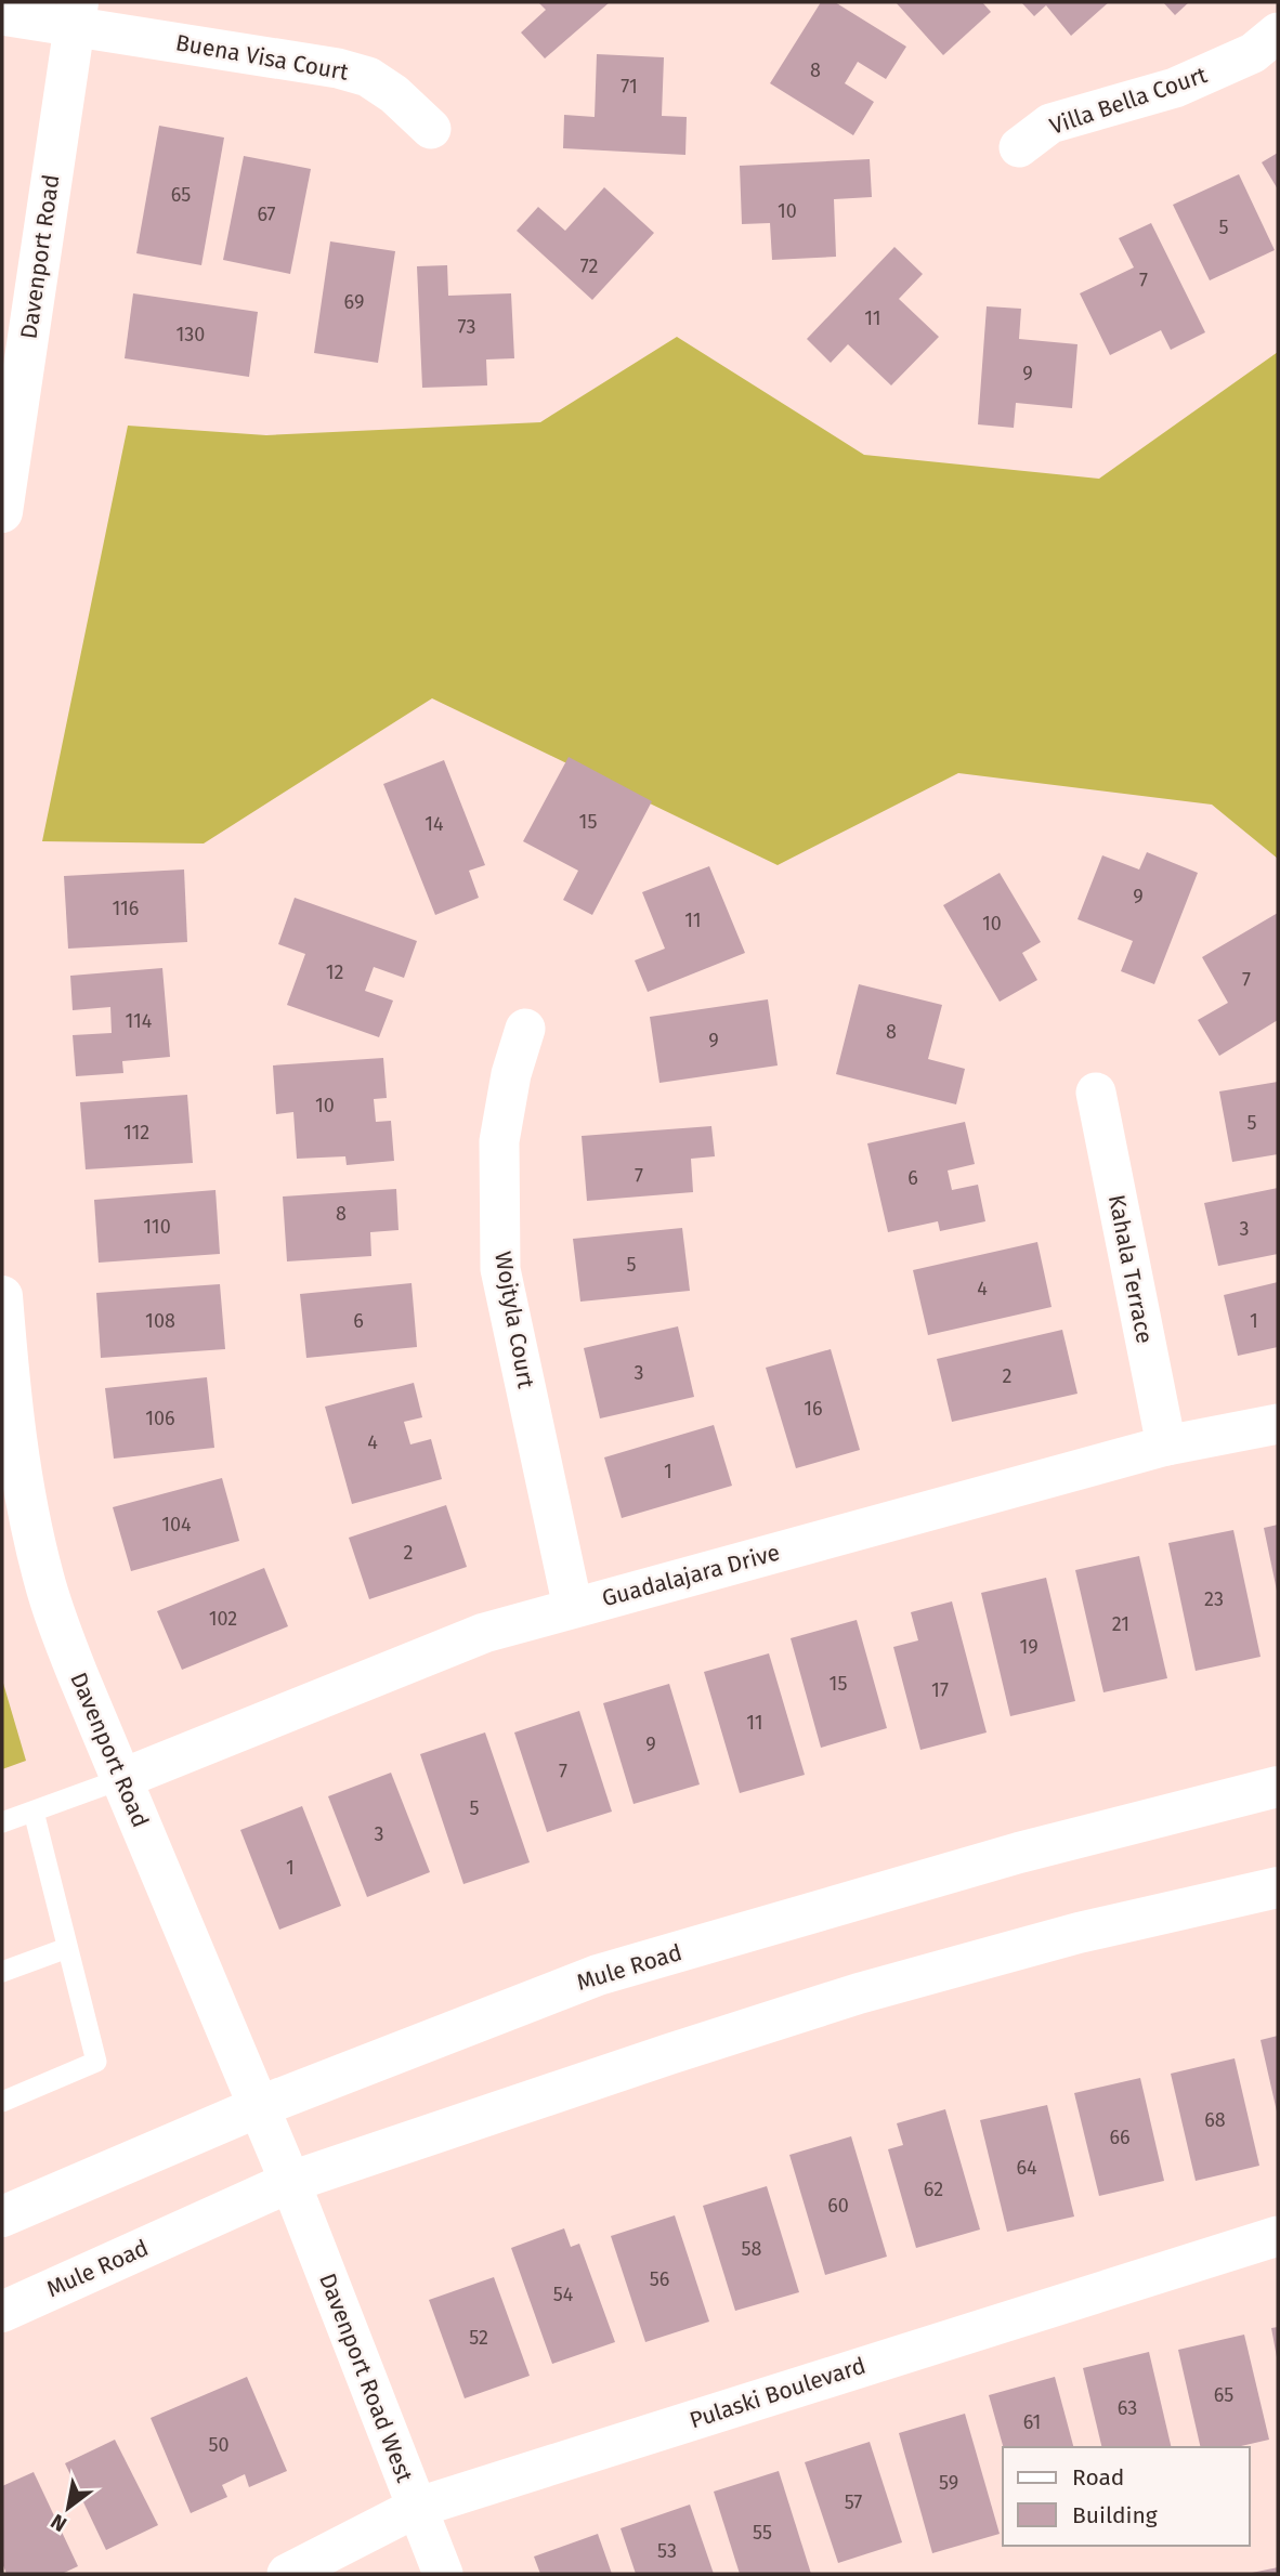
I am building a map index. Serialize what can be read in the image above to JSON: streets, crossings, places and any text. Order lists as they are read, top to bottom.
{
  "streets": {
    "main road": ["Davenport Road", "Mule Road"],
    "street": [
      "Buena Visa Court",
      "Villa Bella Court",
      "Kahala Terrace",
      "Wojtyla Court",
      "Guadalajara Drive",
      "Davenport Road West",
      "Pulaski Boulevard"
    ]
  },
  "crossings": [
    ["Buena Visa Court", "Davenport Road"],
    ["Davenport Road", "Guadalajara Drive"],
    ["Davenport Road", "Mule Road"],
    ["Davenport Road", "Davenport Road West"],
    ["Kahala Terrace", "Guadalajara Drive"],
    ["Wojtyla Court", "Guadalajara Drive"],
    ["Mule Road", "Davenport Road West"],
    ["Davenport Road West", "Pulaski Boulevard"]
  ],
  "house_numbers": [
    "8",
    "71",
    "65",
    "10",
    "67",
    "5",
    "72",
    "7",
    "69",
    "11",
    "73",
    "130",
    "9",
    "15",
    "14",
    "9",
    "116",
    "11",
    "10",
    "12",
    "7",
    "114",
    "8",
    "9",
    "10",
    "5",
    "112",
    "7",
    "6",
    "8",
    "110",
    "3",
    "5",
    "4",
    "108",
    "6",
    "1",
    "3",
    "2",
    "16",
    "106",
    "4",
    "1",
    "104",
    "2",
    "23",
    "102",
    "21",
    "19",
    "15",
    "17",
    "11",
    "9",
    "7",
    "5",
    "3",
    "1",
    "68",
    "66",
    "64",
    "62",
    "60",
    "58",
    "56",
    "54",
    "52",
    "65",
    "63",
    "61",
    "50",
    "59",
    "57",
    "55",
    "53"
  ],
  "legend": ["Road", "Building"],
  "north": "bottom left"
}
